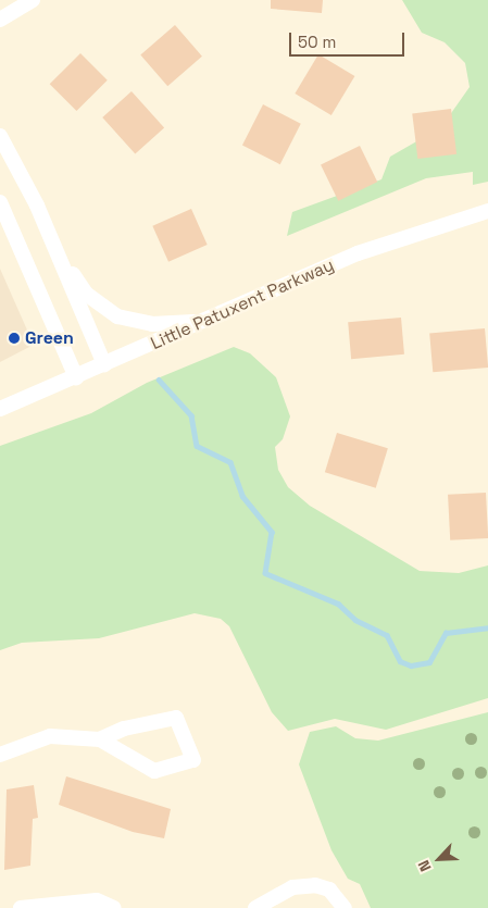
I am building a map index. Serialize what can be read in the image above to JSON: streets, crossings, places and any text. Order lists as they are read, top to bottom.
{
  "streets": {
    "street": ["Little Patuxent Parkway"]
  },
  "places": ["Green"],
  "scale_bar": "50 m",
  "north": "bottom left"
}
